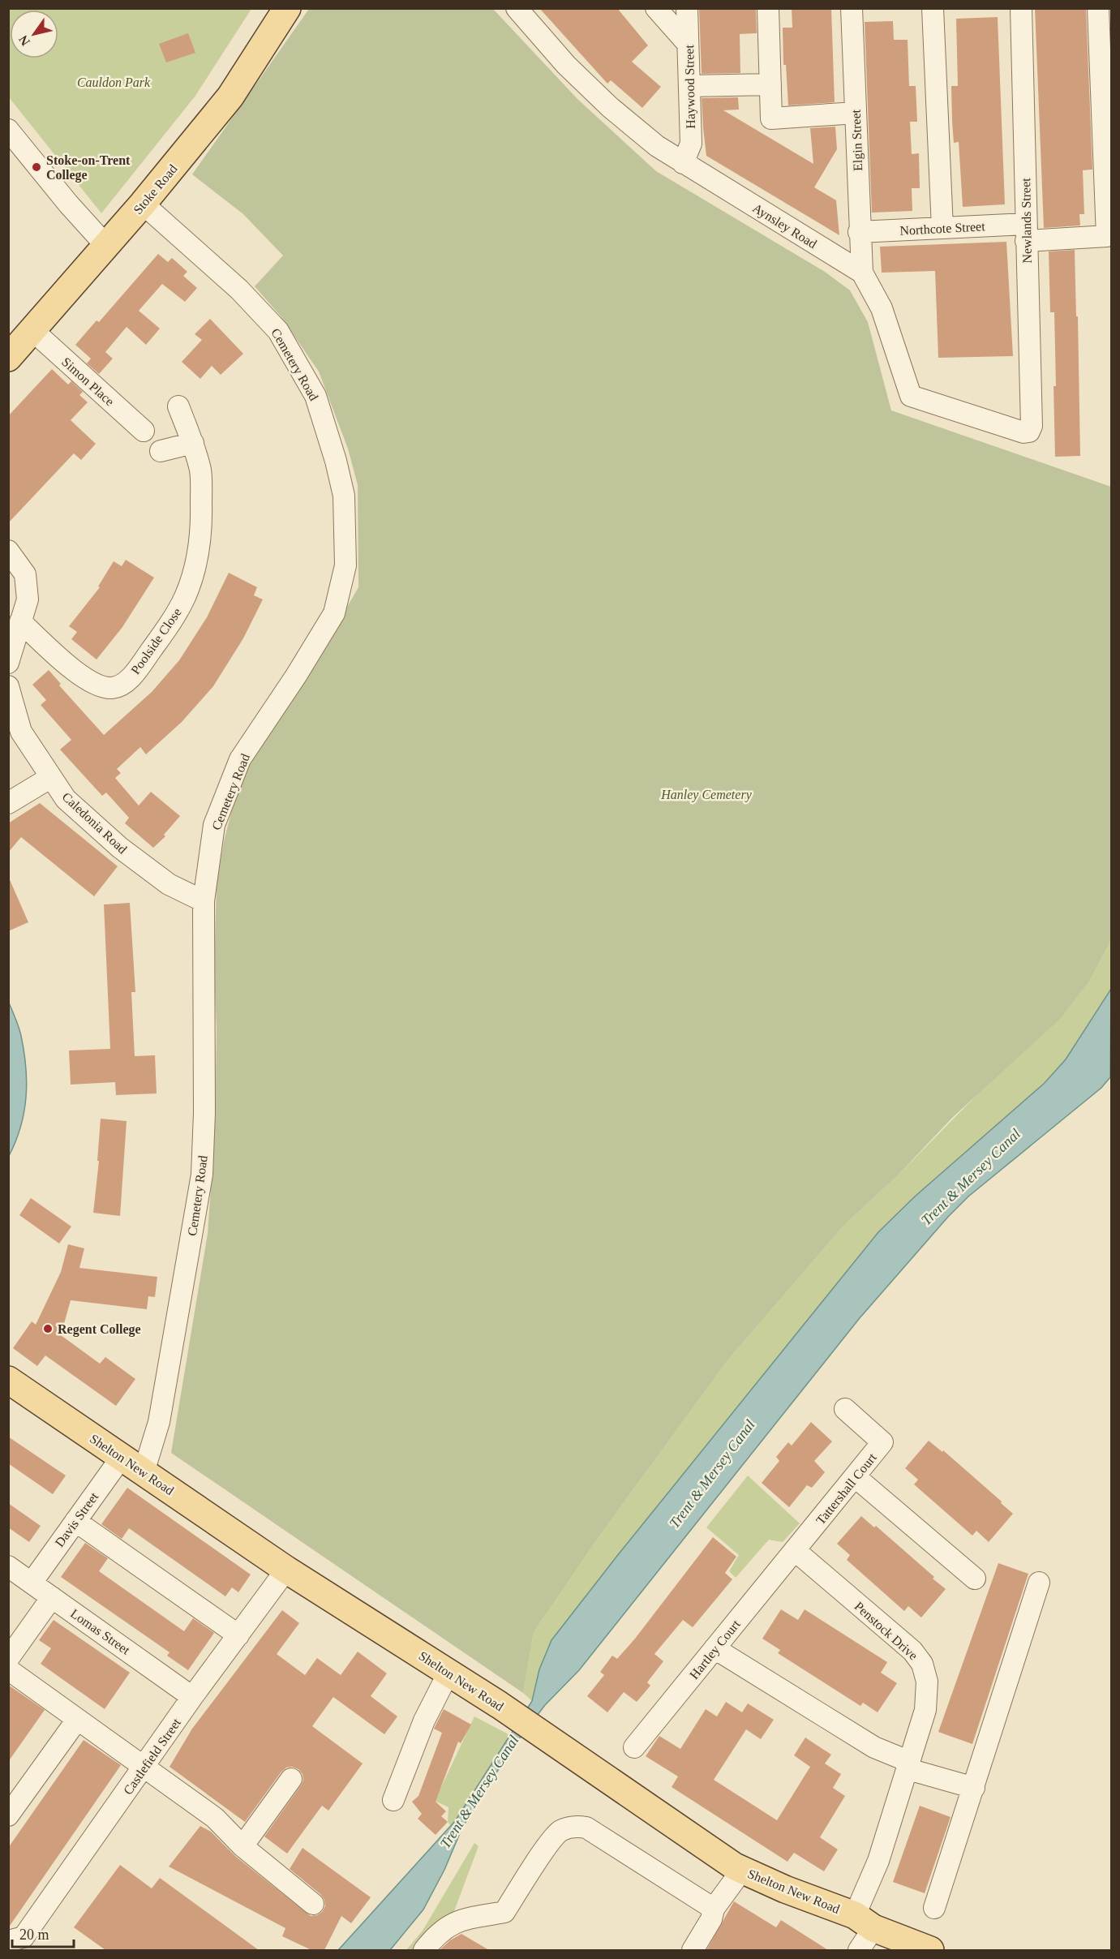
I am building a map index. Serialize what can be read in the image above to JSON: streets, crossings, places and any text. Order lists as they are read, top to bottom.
{
  "streets": {
    "main road": ["Stoke Road", "Shelton New Road"],
    "street": [
      "Haywood Street",
      "Elgin Street",
      "Newlands Street",
      "Aynsley Road",
      "Northcote Street",
      "Cemetery Road",
      "Simon Place",
      "Poolside Close",
      "Caledonia Road",
      "Tattershall Court",
      "Davis Street",
      "Penstock Drive",
      "Lomas Street",
      "Hartley Court",
      "Castlefield Street"
    ]
  },
  "crossings": [
    ["Haywood Street", "Aynsley Road"],
    ["Elgin Street", "Aynsley Road"],
    ["Elgin Street", "Northcote Street"],
    ["Stoke Road", "Cemetery Road"],
    ["Stoke Road", "Simon Place"],
    ["Newlands Street", "Aynsley Road"],
    ["Newlands Street", "Northcote Street"],
    ["Cemetery Road", "Caledonia Road"],
    ["Cemetery Road", "Shelton New Road"],
    ["Shelton New Road", "Davis Street"],
    ["Shelton New Road", "Penstock Drive"],
    ["Shelton New Road", "Castlefield Street"],
    ["Tattershall Court", "Penstock Drive"],
    ["Tattershall Court", "Hartley Court"],
    ["Davis Street", "Lomas Street"],
    ["Penstock Drive", "Hartley Court"],
    ["Lomas Street", "Castlefield Street"]
  ],
  "water": ["Trent & Mersey Canal"],
  "parks": ["Cauldon Park", "Hanley Cemetery"],
  "places": ["Stoke-on-Trent College", "Regent College"],
  "scale_bar": "20 m",
  "north": "bottom left"
}
